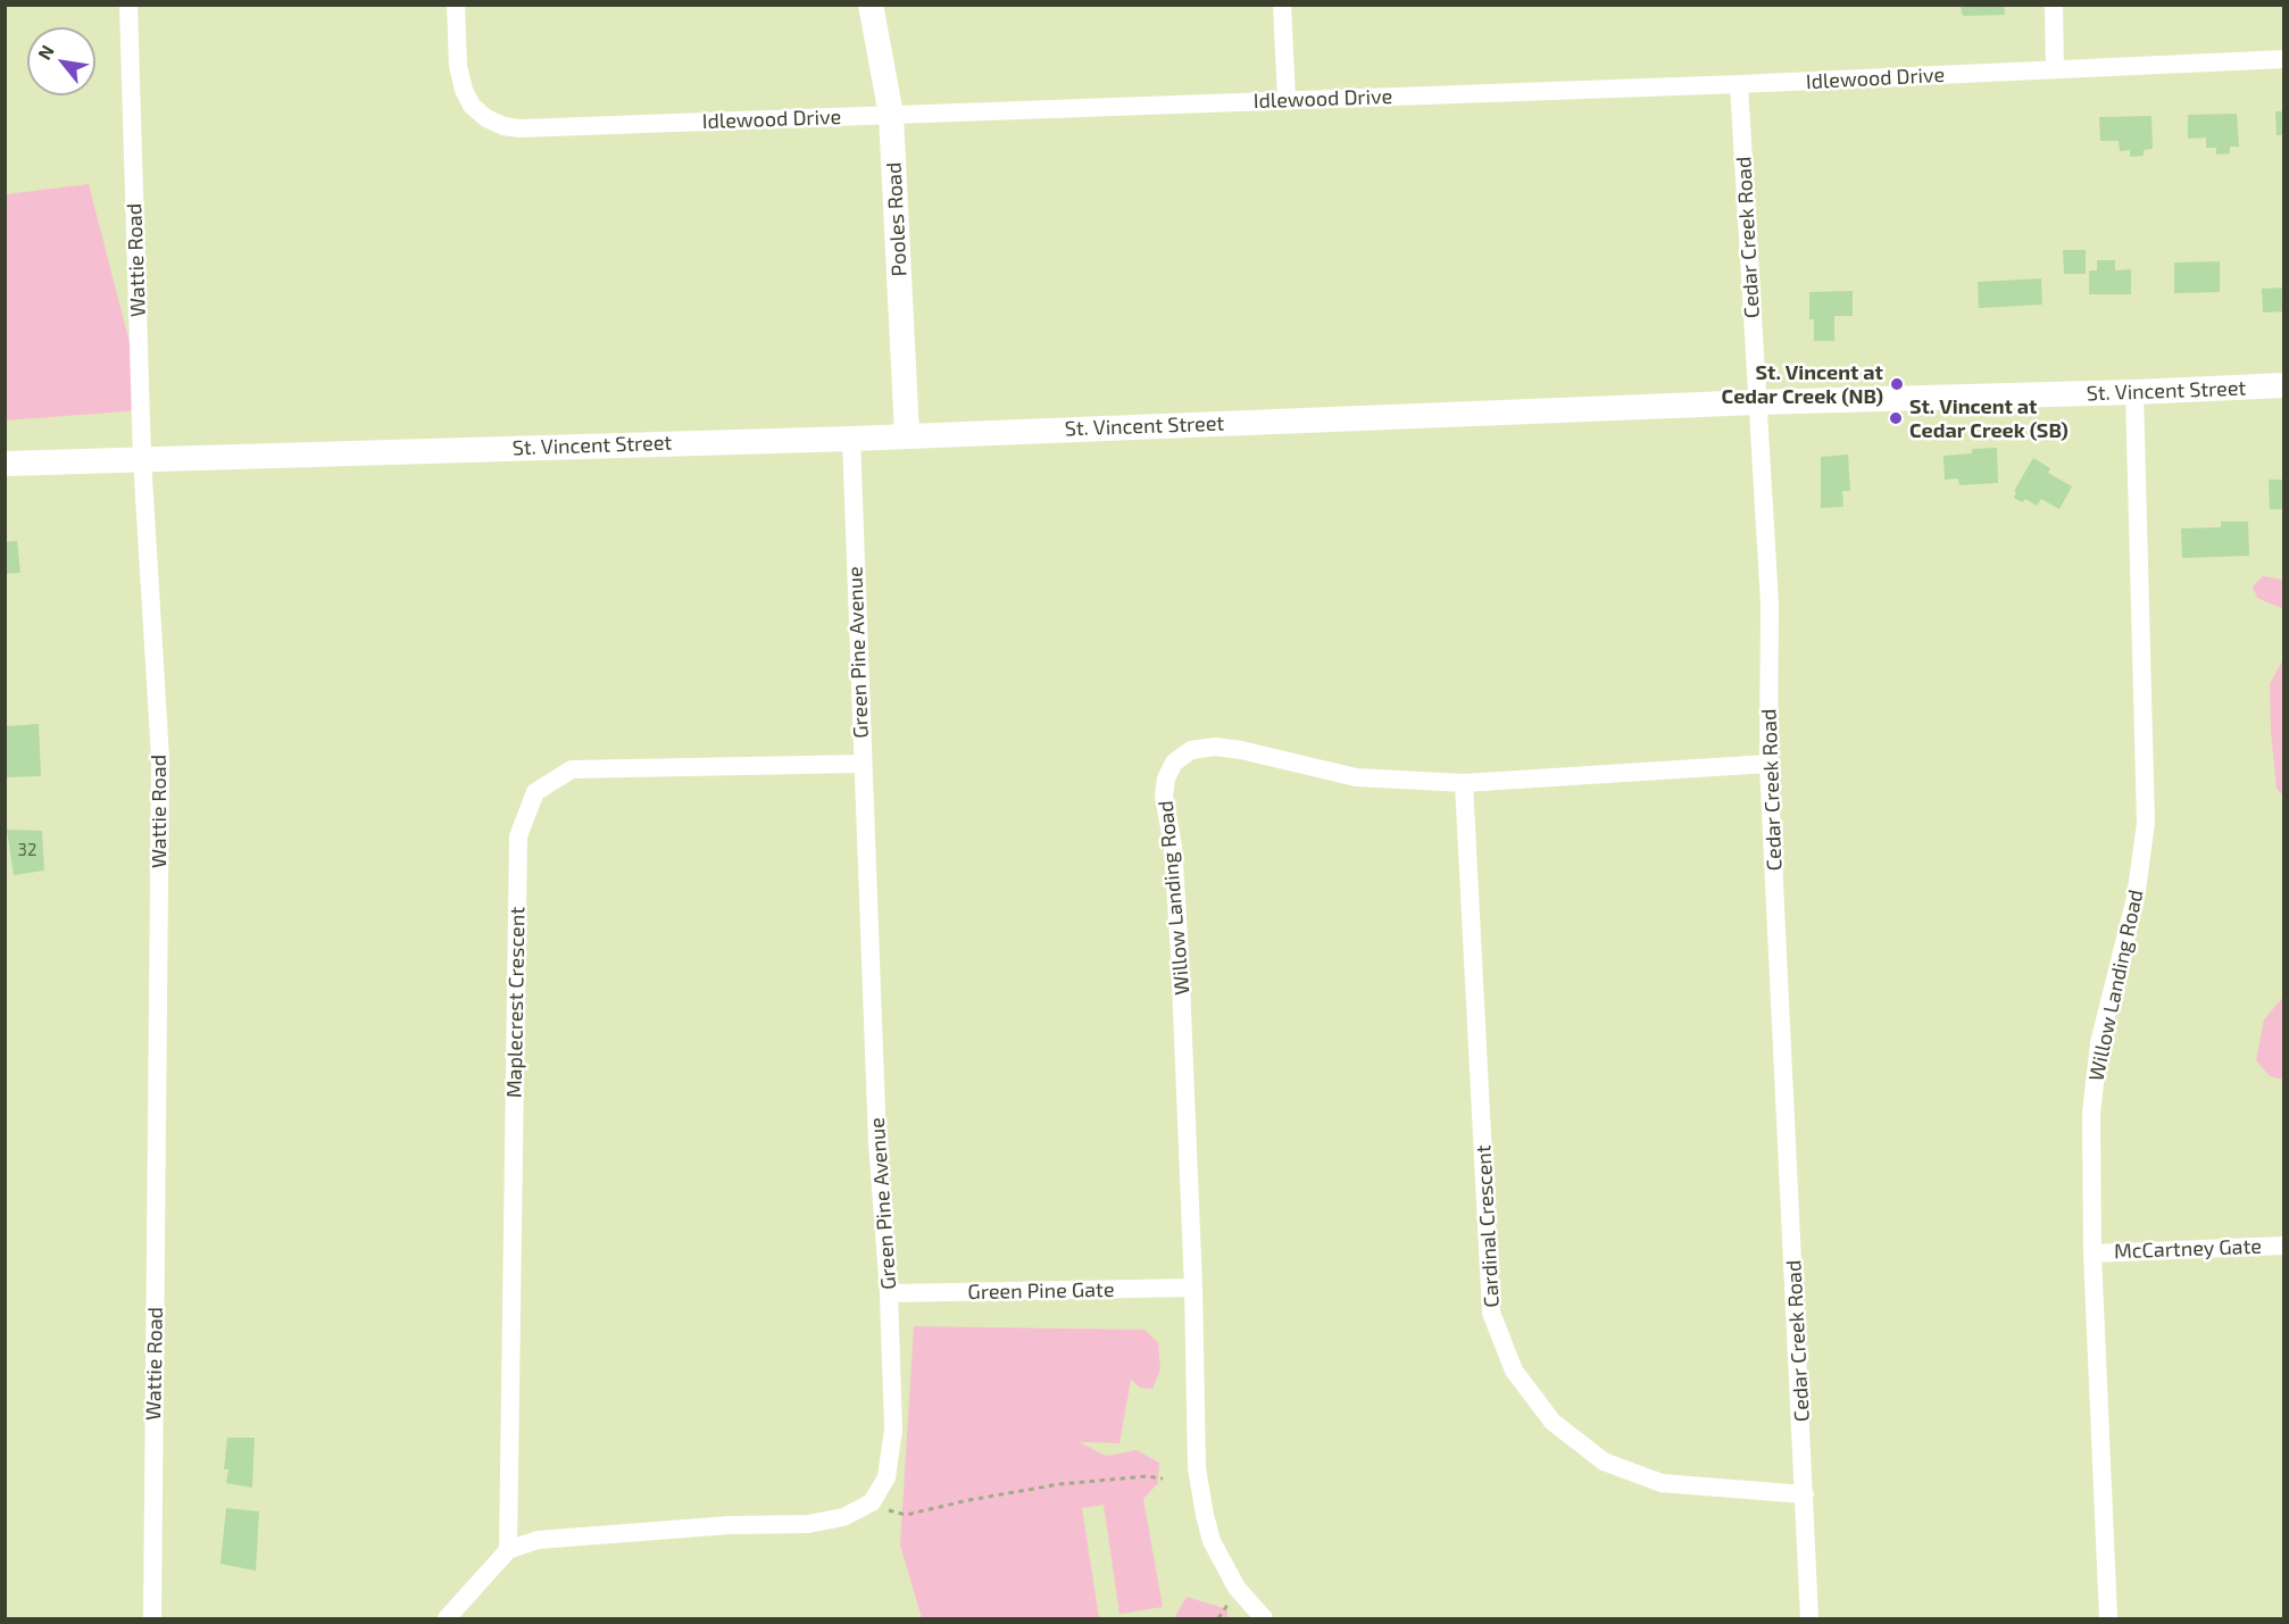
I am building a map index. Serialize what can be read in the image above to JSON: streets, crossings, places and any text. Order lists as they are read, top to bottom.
{
  "streets": {
    "street": [
      "Idlewood Drive",
      "Pooles Road",
      "Cedar Creek Road",
      "Wattie Road",
      "St. Vincent Street",
      "Green Pine Avenue",
      "Willow Landing Road",
      "Maplecrest Crescent",
      "Cardinal Crescent",
      "McCartney Gate",
      "Green Pine Gate"
    ]
  },
  "crossings": [
    ["Idlewood Drive", "Pooles Road"],
    ["Idlewood Drive", "Cedar Creek Road"],
    ["Pooles Road", "St. Vincent Street"],
    ["Cedar Creek Road", "St. Vincent Street"],
    ["Cedar Creek Road", "Willow Landing Road"],
    ["Cedar Creek Road", "Cardinal Crescent"],
    ["Wattie Road", "St. Vincent Street"],
    ["St. Vincent Street", "Green Pine Avenue"],
    ["St. Vincent Street", "Willow Landing Road"],
    ["Green Pine Avenue", "Maplecrest Crescent"],
    ["Green Pine Avenue", "Green Pine Gate"],
    ["Willow Landing Road", "Cardinal Crescent"],
    ["Willow Landing Road", "McCartney Gate"],
    ["Willow Landing Road", "Green Pine Gate"]
  ],
  "places": ["St. Vincent at Cedar Creek (NB)", "St. Vincent at Cedar Creek (SB)"],
  "house_numbers": ["32"],
  "north": "top left"
}
